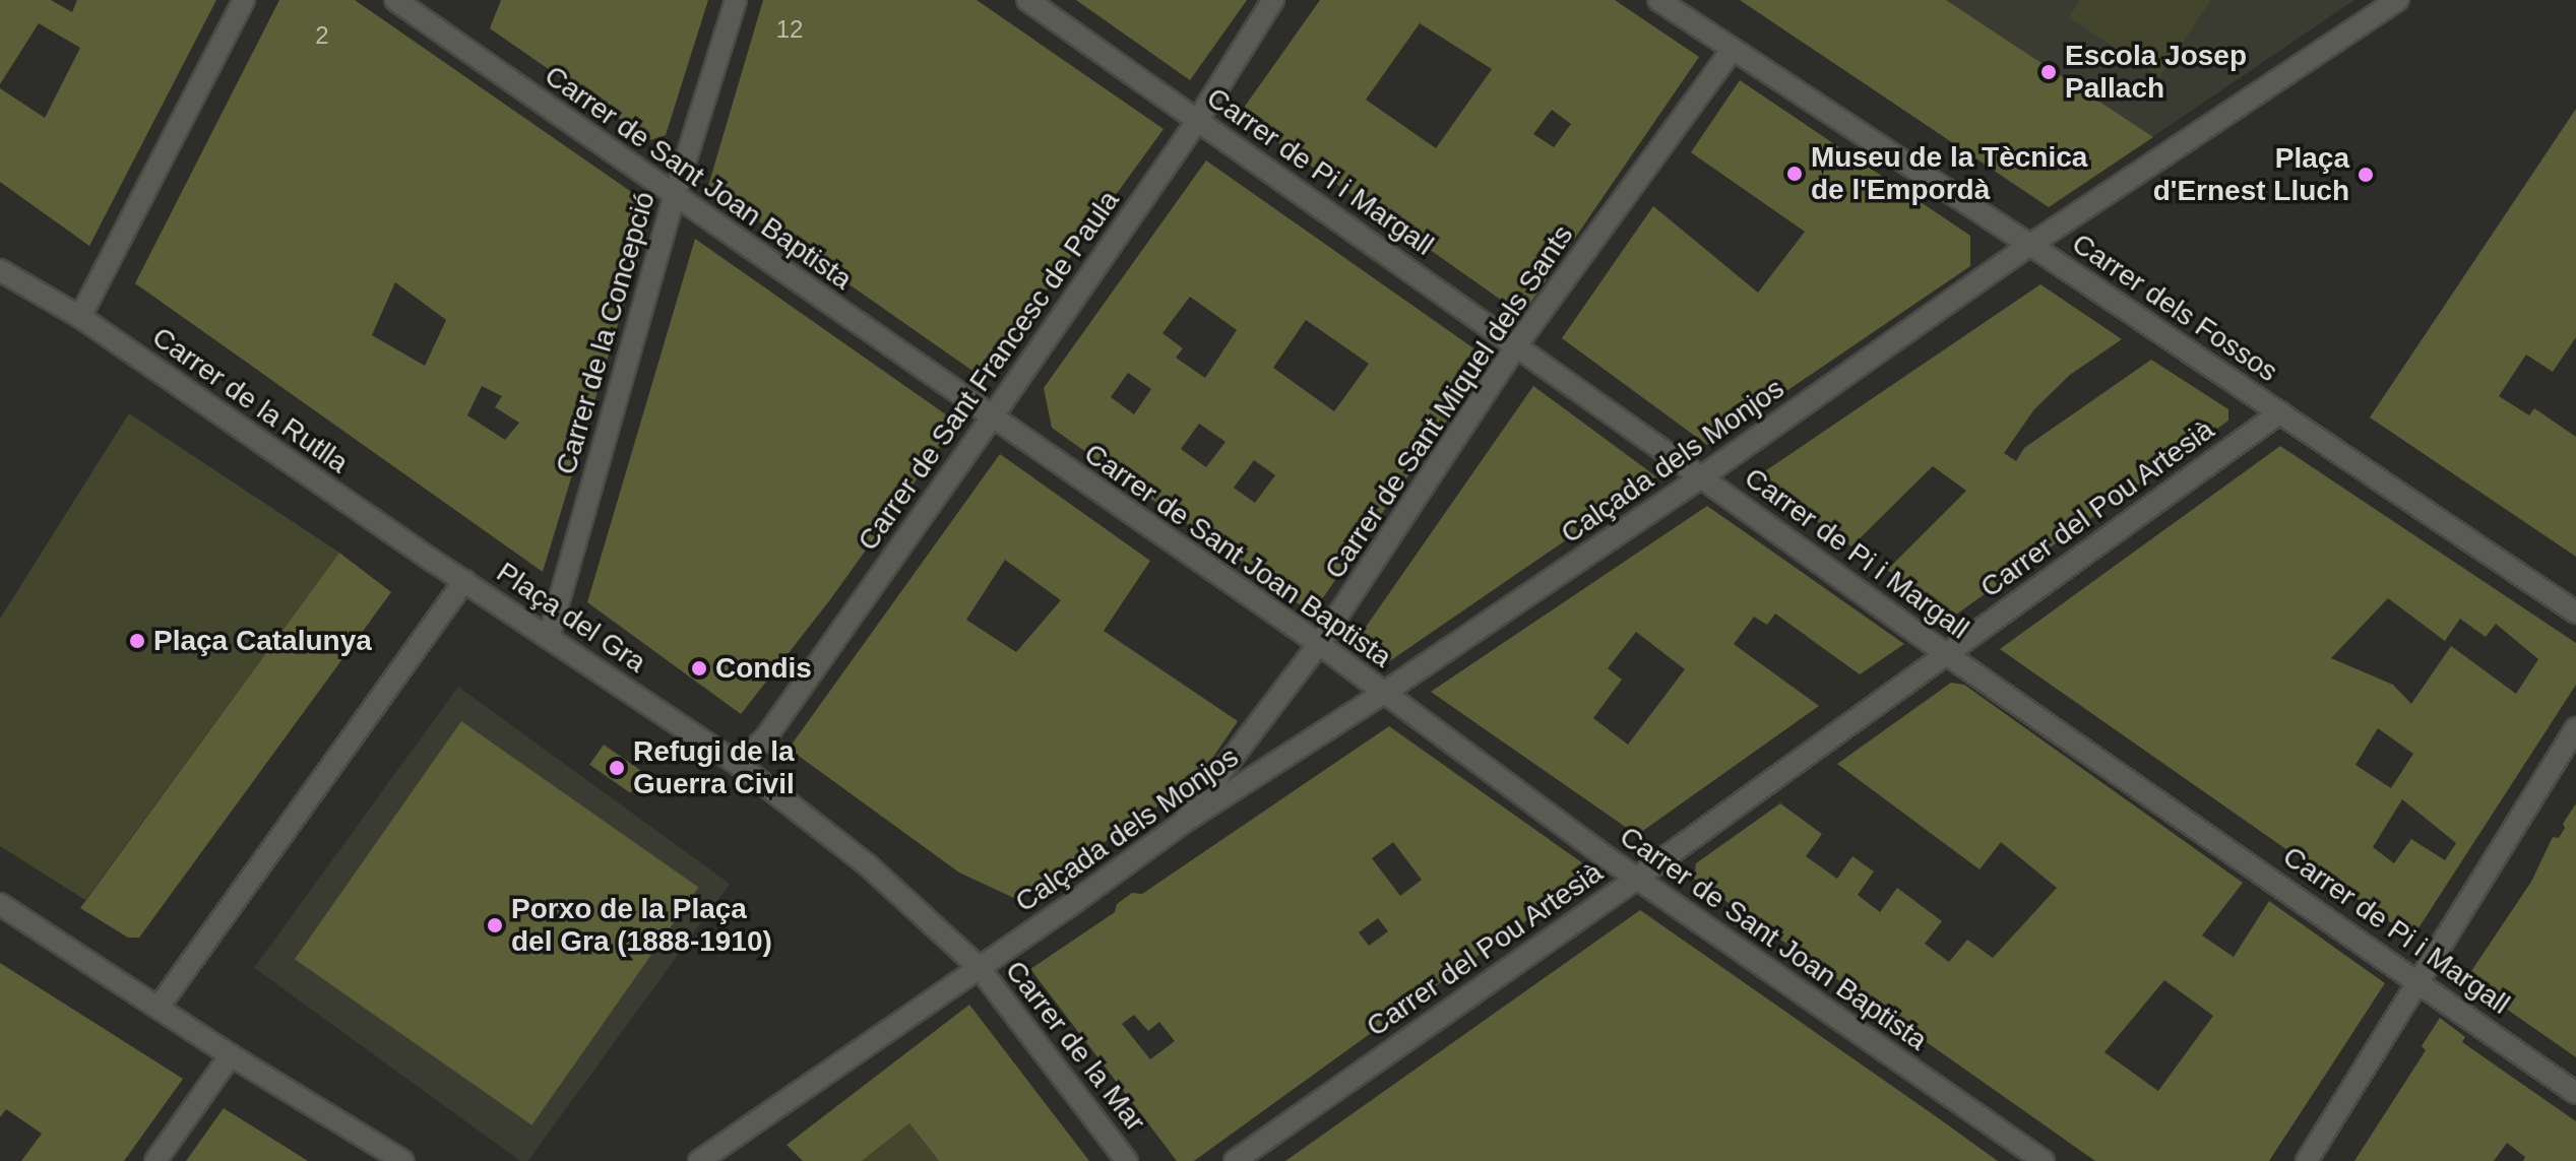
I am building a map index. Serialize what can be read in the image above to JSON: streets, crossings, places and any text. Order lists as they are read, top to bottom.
{
  "streets": {
    "street": [
      "Carrer de Pi i Margall",
      "Carrer de Sant Joan Baptista",
      "Carrer dels Fossos",
      "Carrer de la Concepció",
      "Carrer de Sant Francesc de Paula",
      "Carrer de la Rutlla",
      "Carrer de Sant Miquel dels Sants",
      "Calçada dels Monjos",
      "Carrer del Pou Artesià",
      "Plaça del Gra",
      "Carrer de la Mar"
    ]
  },
  "crossings": [
    ["Carrer de Pi i Margall", "Carrer de Sant Francesc de Paula"],
    ["Carrer de Pi i Margall", "Carrer de Sant Miquel dels Sants"],
    ["Carrer de Pi i Margall", "Calçada dels Monjos"],
    ["Carrer de Pi i Margall", "Carrer del Pou Artesià"],
    ["Carrer de Sant Joan Baptista", "Carrer de la Concepció"],
    ["Carrer de Sant Joan Baptista", "Carrer de Sant Francesc de Paula"],
    ["Carrer de Sant Joan Baptista", "Carrer de Sant Miquel dels Sants"],
    ["Carrer de Sant Joan Baptista", "Calçada dels Monjos"],
    ["Carrer de Sant Joan Baptista", "Carrer del Pou Artesià"],
    ["Carrer dels Fossos", "Carrer de Sant Miquel dels Sants"],
    ["Carrer dels Fossos", "Calçada dels Monjos"],
    ["Carrer dels Fossos", "Carrer del Pou Artesià"],
    ["Carrer de la Concepció", "Plaça del Gra"],
    ["Carrer de Sant Francesc de Paula", "Plaça del Gra"],
    ["Carrer de la Rutlla", "Plaça del Gra"],
    ["Carrer de Sant Miquel dels Sants", "Calçada dels Monjos"],
    ["Calçada dels Monjos", "Plaça del Gra"],
    ["Calçada dels Monjos", "Carrer de la Mar"],
    ["Plaça del Gra", "Carrer de la Mar"]
  ],
  "places": [
    "Escola Josep Pallach",
    "Museu de la Tècnica de l'Empordà",
    "Plaça d'Ernest Lluch",
    "Plaça Catalunya",
    "Condis",
    "Refugi de la Guerra Civil",
    "Porxo de la Plaça del Gra (1888-1910)"
  ],
  "house_numbers": ["12", "2"]
}
